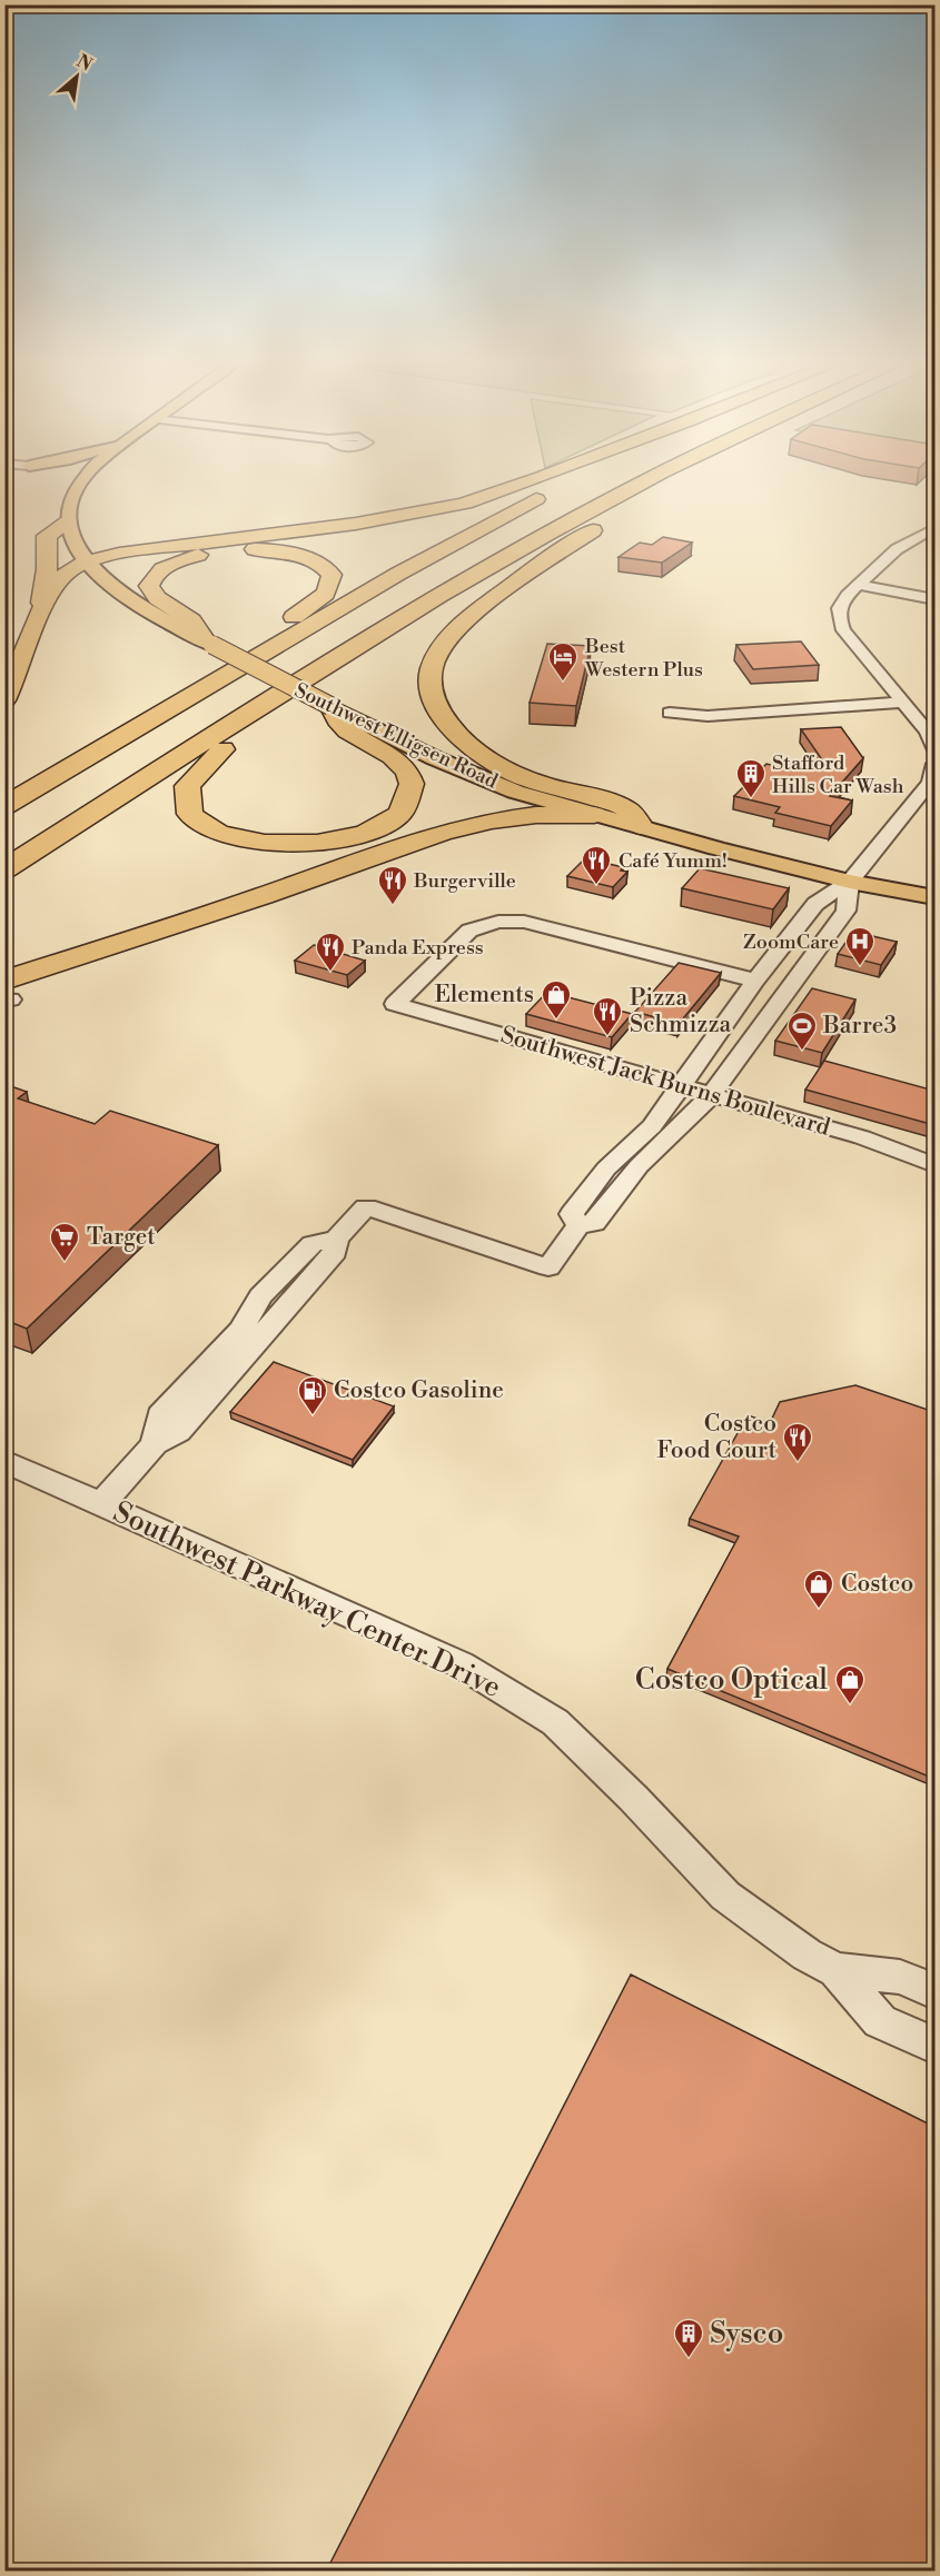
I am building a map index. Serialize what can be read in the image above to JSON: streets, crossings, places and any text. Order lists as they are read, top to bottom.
{
  "streets": {
    "main road": ["Southwest Elligsen Road"],
    "street": ["Southwest Jack Burns Boulevard", "Southwest Parkway Center Drive"]
  },
  "places": {
    "hotel": ["Best Western Plus"],
    "building": ["Stafford Hills Car Wash", "Sysco"],
    "restaurant": [
      "Café Yumm!",
      "Burgerville",
      "Panda Express",
      "Pizza Schmizza",
      "Costco Food Court"
    ],
    "hospital": ["ZoomCare"],
    "shop": ["Elements", "Costco", "Costco Optical"],
    "sports": ["Barre3"],
    "supermarket": ["Target"],
    "fuel station": ["Costco Gasoline"]
  },
  "north": "top right"
}
